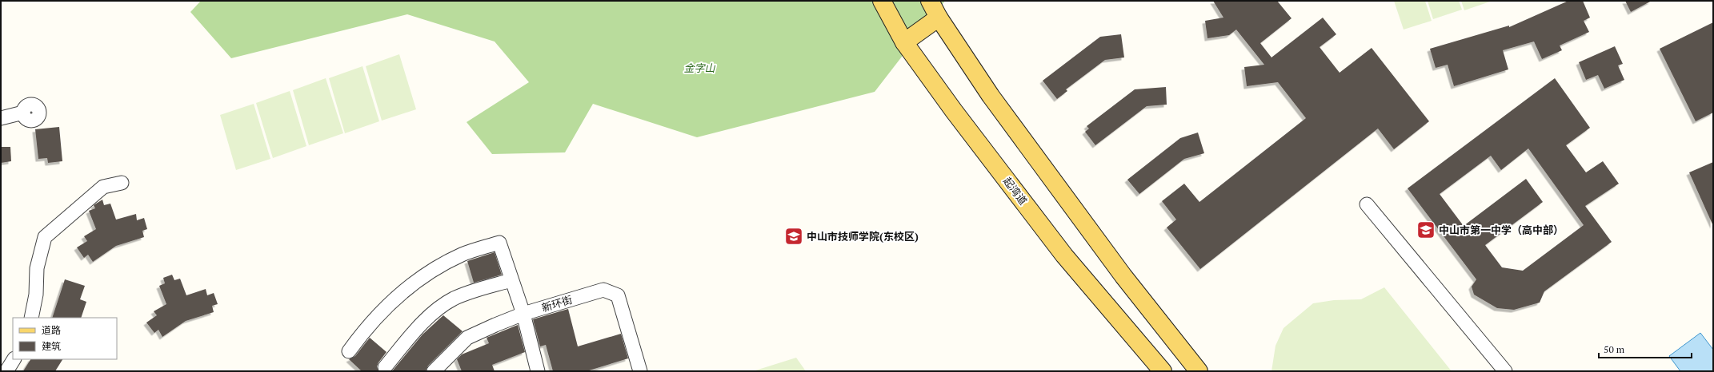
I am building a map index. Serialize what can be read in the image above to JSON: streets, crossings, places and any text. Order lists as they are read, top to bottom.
{
  "streets": {
    "main road": ["起湾道"],
    "street": ["新环街"]
  },
  "parks": ["金字山"],
  "places": {
    "school or university": ["中山市第一中学（高中部）", "中山市技师学院(东校区)"]
  },
  "legend": ["道路", "建筑"],
  "scale_bar": "50 m"
}
